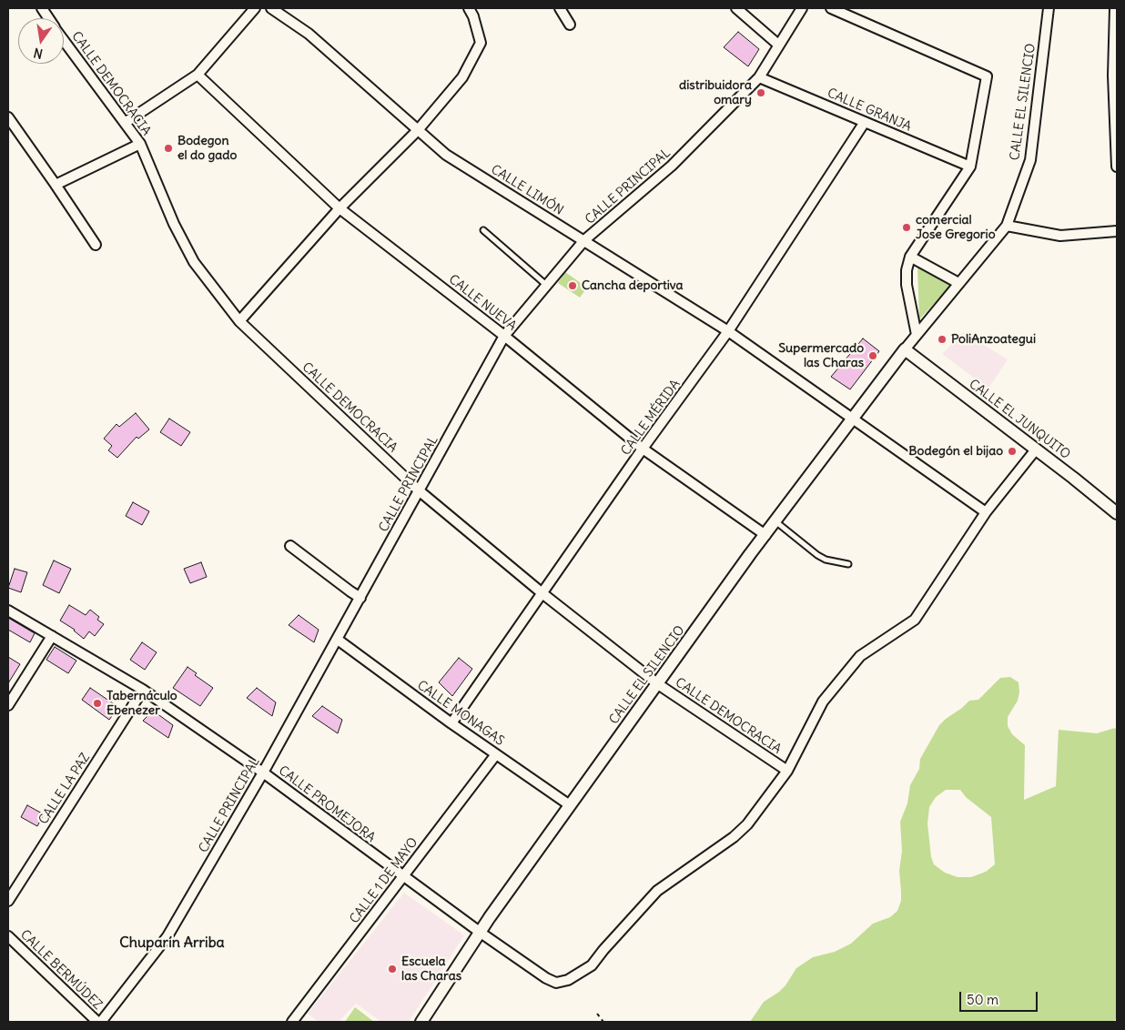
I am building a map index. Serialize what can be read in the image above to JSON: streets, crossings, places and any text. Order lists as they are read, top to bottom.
{
  "streets": {
    "street": [
      "CALLE DEMOCRACIA",
      "CALLE EL SILENCIO",
      "CALLE GRANJA",
      "CALLE PRINCIPAL",
      "CALLE LIMÓN",
      "CALLE NUEVA",
      "CALLE MÉRIDA",
      "CALLE EL JUNQUITO",
      "CALLE MONAGAS",
      "CALLE LA PAZ",
      "CALLE PROMEJORA",
      "CALLE 1 DE MAYO",
      "CALLE BERMÚDEZ"
    ]
  },
  "crossings": [
    ["CALLE DEMOCRACIA", "CALLE EL SILENCIO"],
    ["CALLE DEMOCRACIA", "CALLE PRINCIPAL"],
    ["CALLE DEMOCRACIA", "CALLE MÉRIDA"],
    ["CALLE DEMOCRACIA", "CALLE PROMEJORA"],
    ["CALLE EL SILENCIO", "CALLE LIMÓN"],
    ["CALLE EL SILENCIO", "CALLE NUEVA"],
    ["CALLE EL SILENCIO", "CALLE EL JUNQUITO"],
    ["CALLE EL SILENCIO", "CALLE MONAGAS"],
    ["CALLE EL SILENCIO", "CALLE PROMEJORA"],
    ["CALLE GRANJA", "CALLE PRINCIPAL"],
    ["CALLE GRANJA", "CALLE MÉRIDA"],
    ["CALLE PRINCIPAL", "CALLE LIMÓN"],
    ["CALLE PRINCIPAL", "CALLE NUEVA"],
    ["CALLE PRINCIPAL", "CALLE MONAGAS"],
    ["CALLE PRINCIPAL", "CALLE PROMEJORA"],
    ["CALLE LIMÓN", "CALLE MÉRIDA"],
    ["CALLE NUEVA", "CALLE MÉRIDA"],
    ["CALLE MÉRIDA", "CALLE MONAGAS"],
    ["CALLE MONAGAS", "CALLE 1 DE MAYO"],
    ["CALLE LA PAZ", "CALLE PROMEJORA"],
    ["CALLE PROMEJORA", "CALLE 1 DE MAYO"]
  ],
  "districts": ["Chuparín Arriba"],
  "places": [
    "distribuidora omary",
    "Bodegon el do gado",
    "comercial Jose Gregorio",
    "Cancha deportiva",
    "PoliAnzoategui",
    "Supermercado las Charas",
    "Bodegón el bijao",
    "Tabernáculo Ebenezer",
    "Escuela las Charas"
  ],
  "scale_bar": "50 m",
  "north": "bottom"
}
